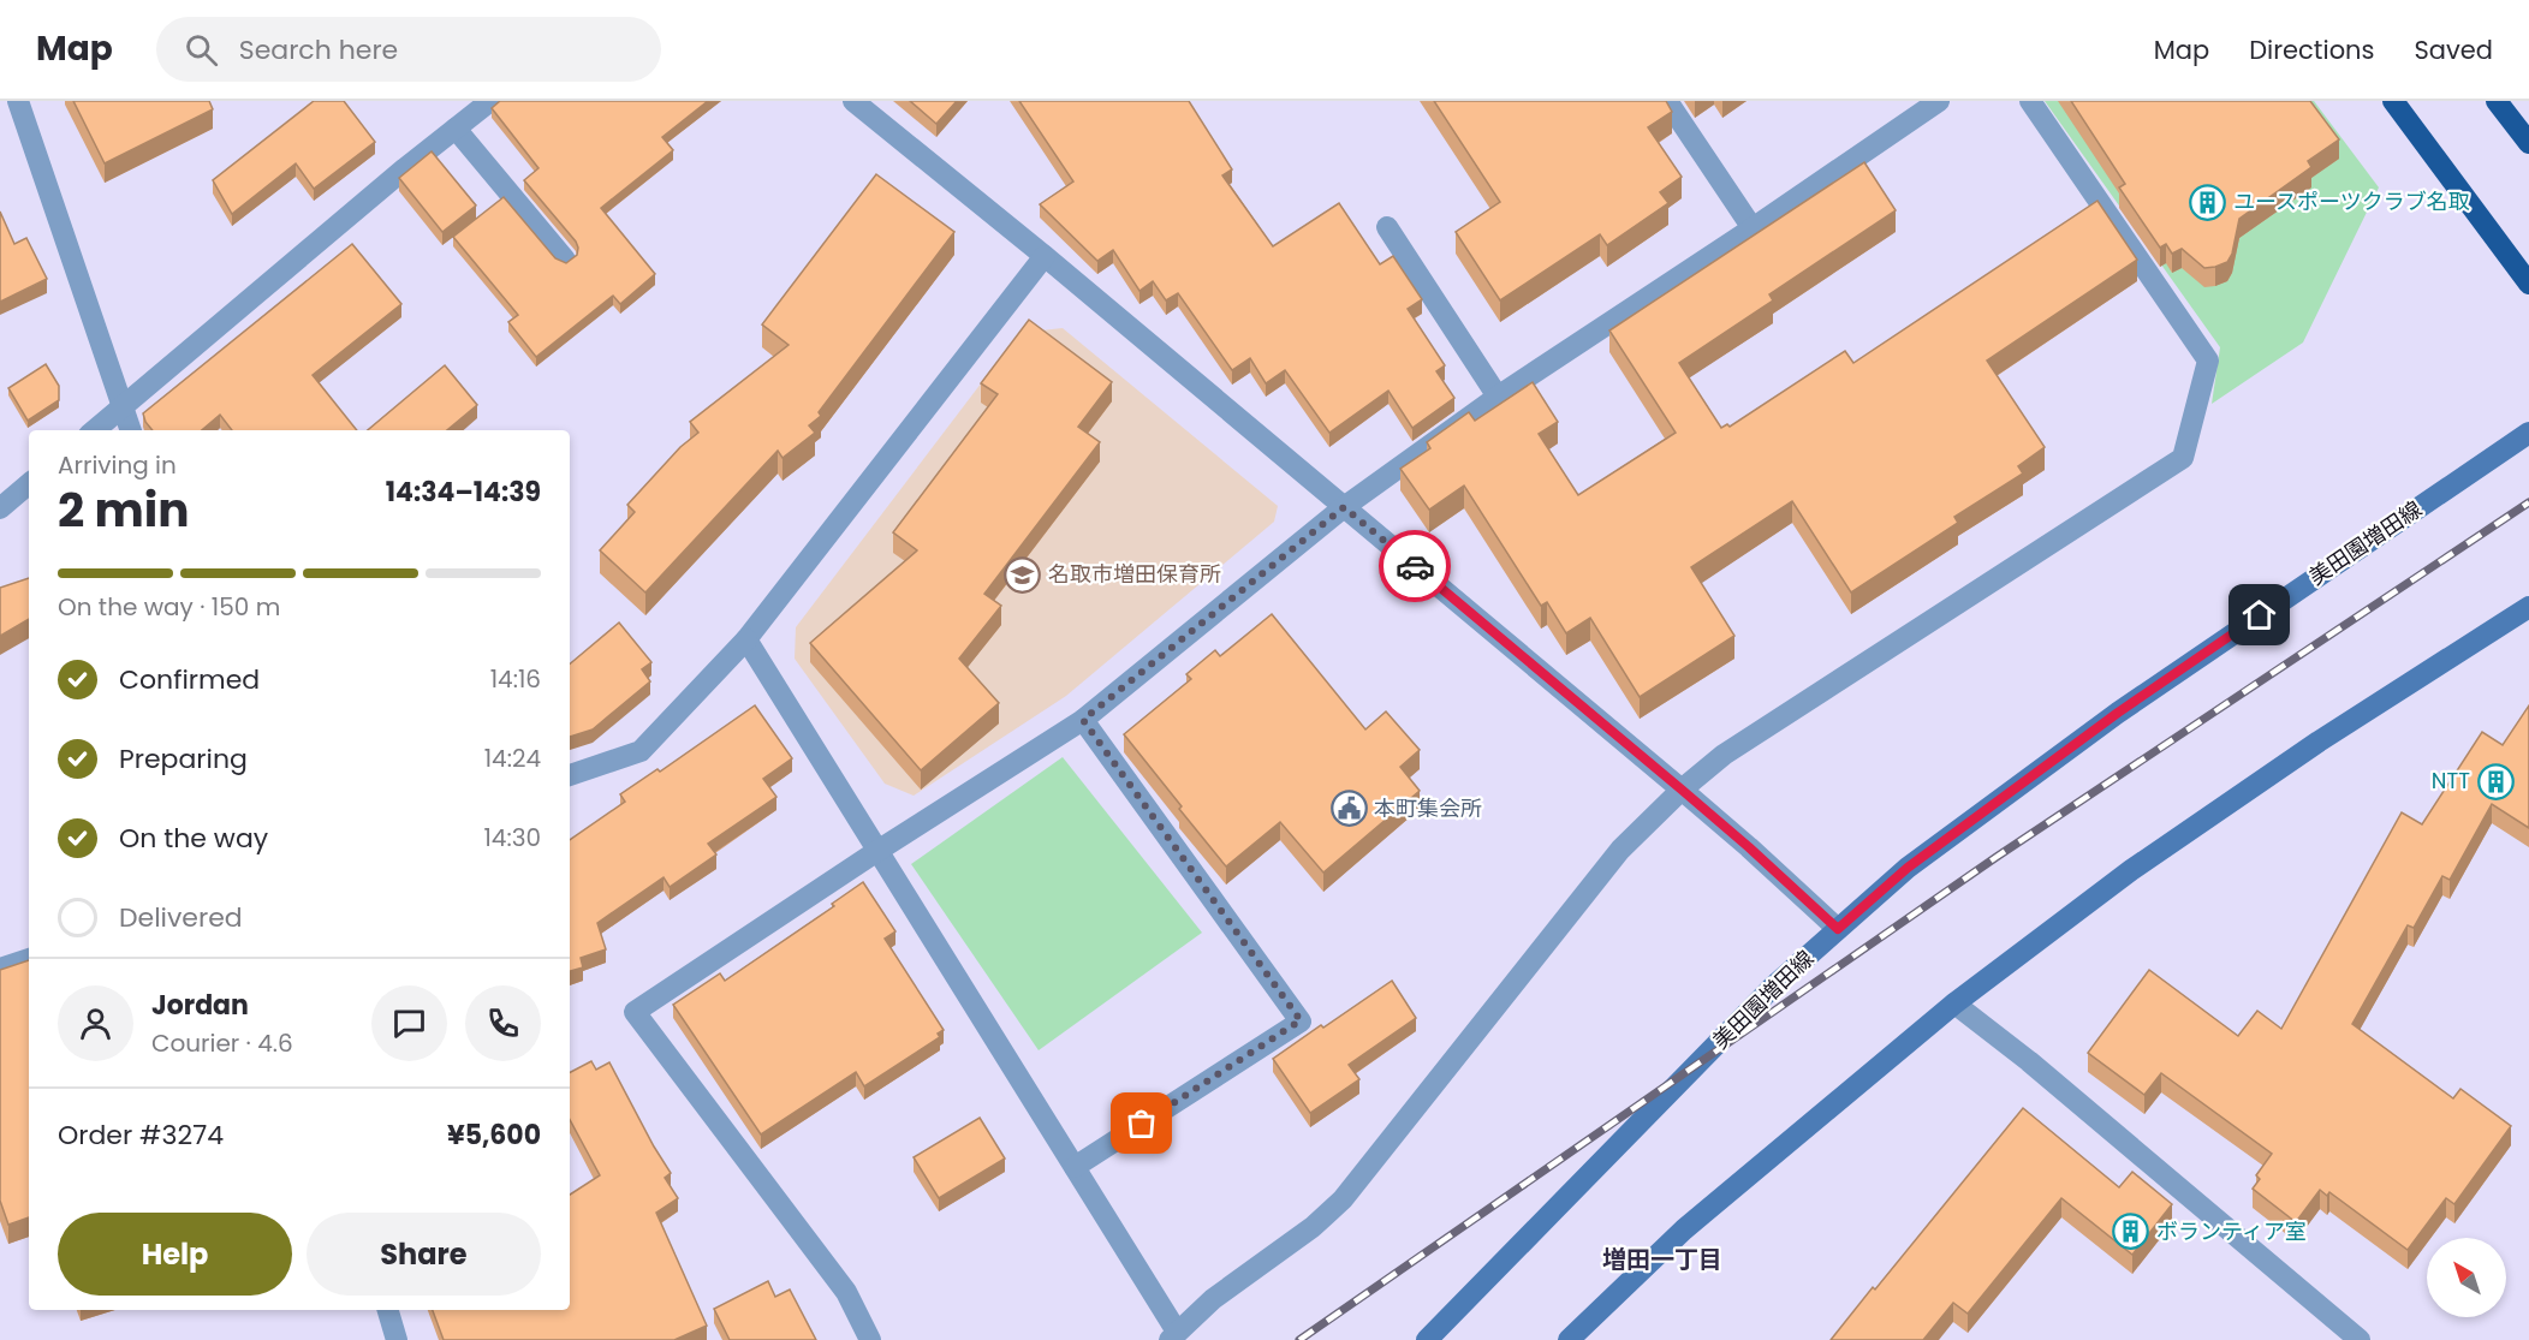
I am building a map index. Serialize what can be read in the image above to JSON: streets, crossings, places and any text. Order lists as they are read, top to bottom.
{
  "streets": {
    "main road": ["美田園増田線"]
  },
  "districts": ["増田一丁目"],
  "places": {
    "building": ["ユースポーツクラブ名取", "NTT", "ボランティア室"],
    "school or university": ["名取市増田保育所"],
    "public building": ["本町集会所"]
  },
  "north": "top left",
  "page": {
    "header": "Map",
    "search": "Search here",
    "nav": ["Map", "Directions", "Saved"],
    "heading": ["2 min", "Arriving in", "14:34–14:39"],
    "panel": [
      "Jordan",
      "Courier · 4.6",
      "Order #3274",
      "¥5,600"
    ],
    "bar": "On the way · 150 m",
    "list": [
      ["Confirmed", "14:16"],
      ["Preparing", "14:24"],
      ["On the way", "14:30"],
      "Delivered"
    ],
    "buttons": ["Help", "Share"]
  }
}
